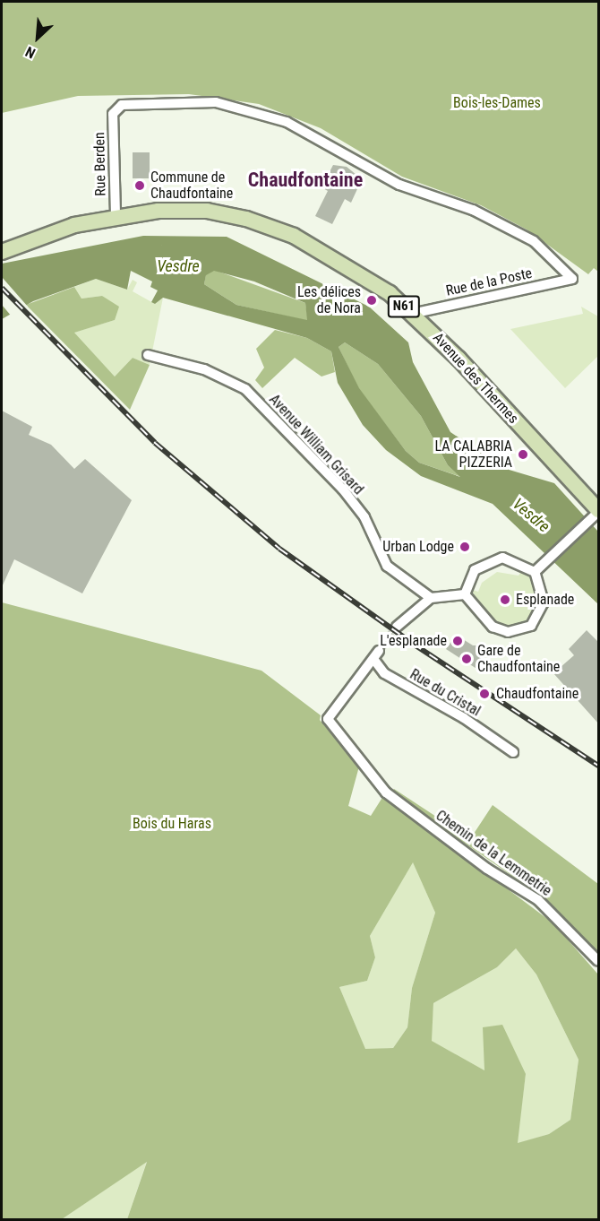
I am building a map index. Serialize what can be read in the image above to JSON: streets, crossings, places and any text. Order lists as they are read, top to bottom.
{
  "streets": {
    "main road": ["N61", "Avenue des Thermes"],
    "street": [
      "Rue Berden",
      "Rue de la Poste",
      "Avenue William Grisard",
      "Rue du Cristal",
      "Chemin de la Lemmetrie"
    ]
  },
  "crossings": [
    ["Rue Berden", "Rue de la Poste"],
    ["Rue Berden", "Avenue des Thermes"],
    ["Rue de la Poste", "Avenue des Thermes"],
    ["Rue du Cristal", "Chemin de la Lemmetrie"]
  ],
  "districts": ["Chaudfontaine"],
  "water": ["Vesdre"],
  "parks": ["Bois-les-Dames", "Bois du Haras"],
  "places": [
    "Commune de Chaudfontaine",
    "Les délices de Nora",
    "LA CALABRIA PIZZERIA",
    "Urban Lodge",
    "Esplanade",
    "L'esplanade",
    "Gare de Chaudfontaine",
    "Chaudfontaine"
  ],
  "north": "bottom left"
}
